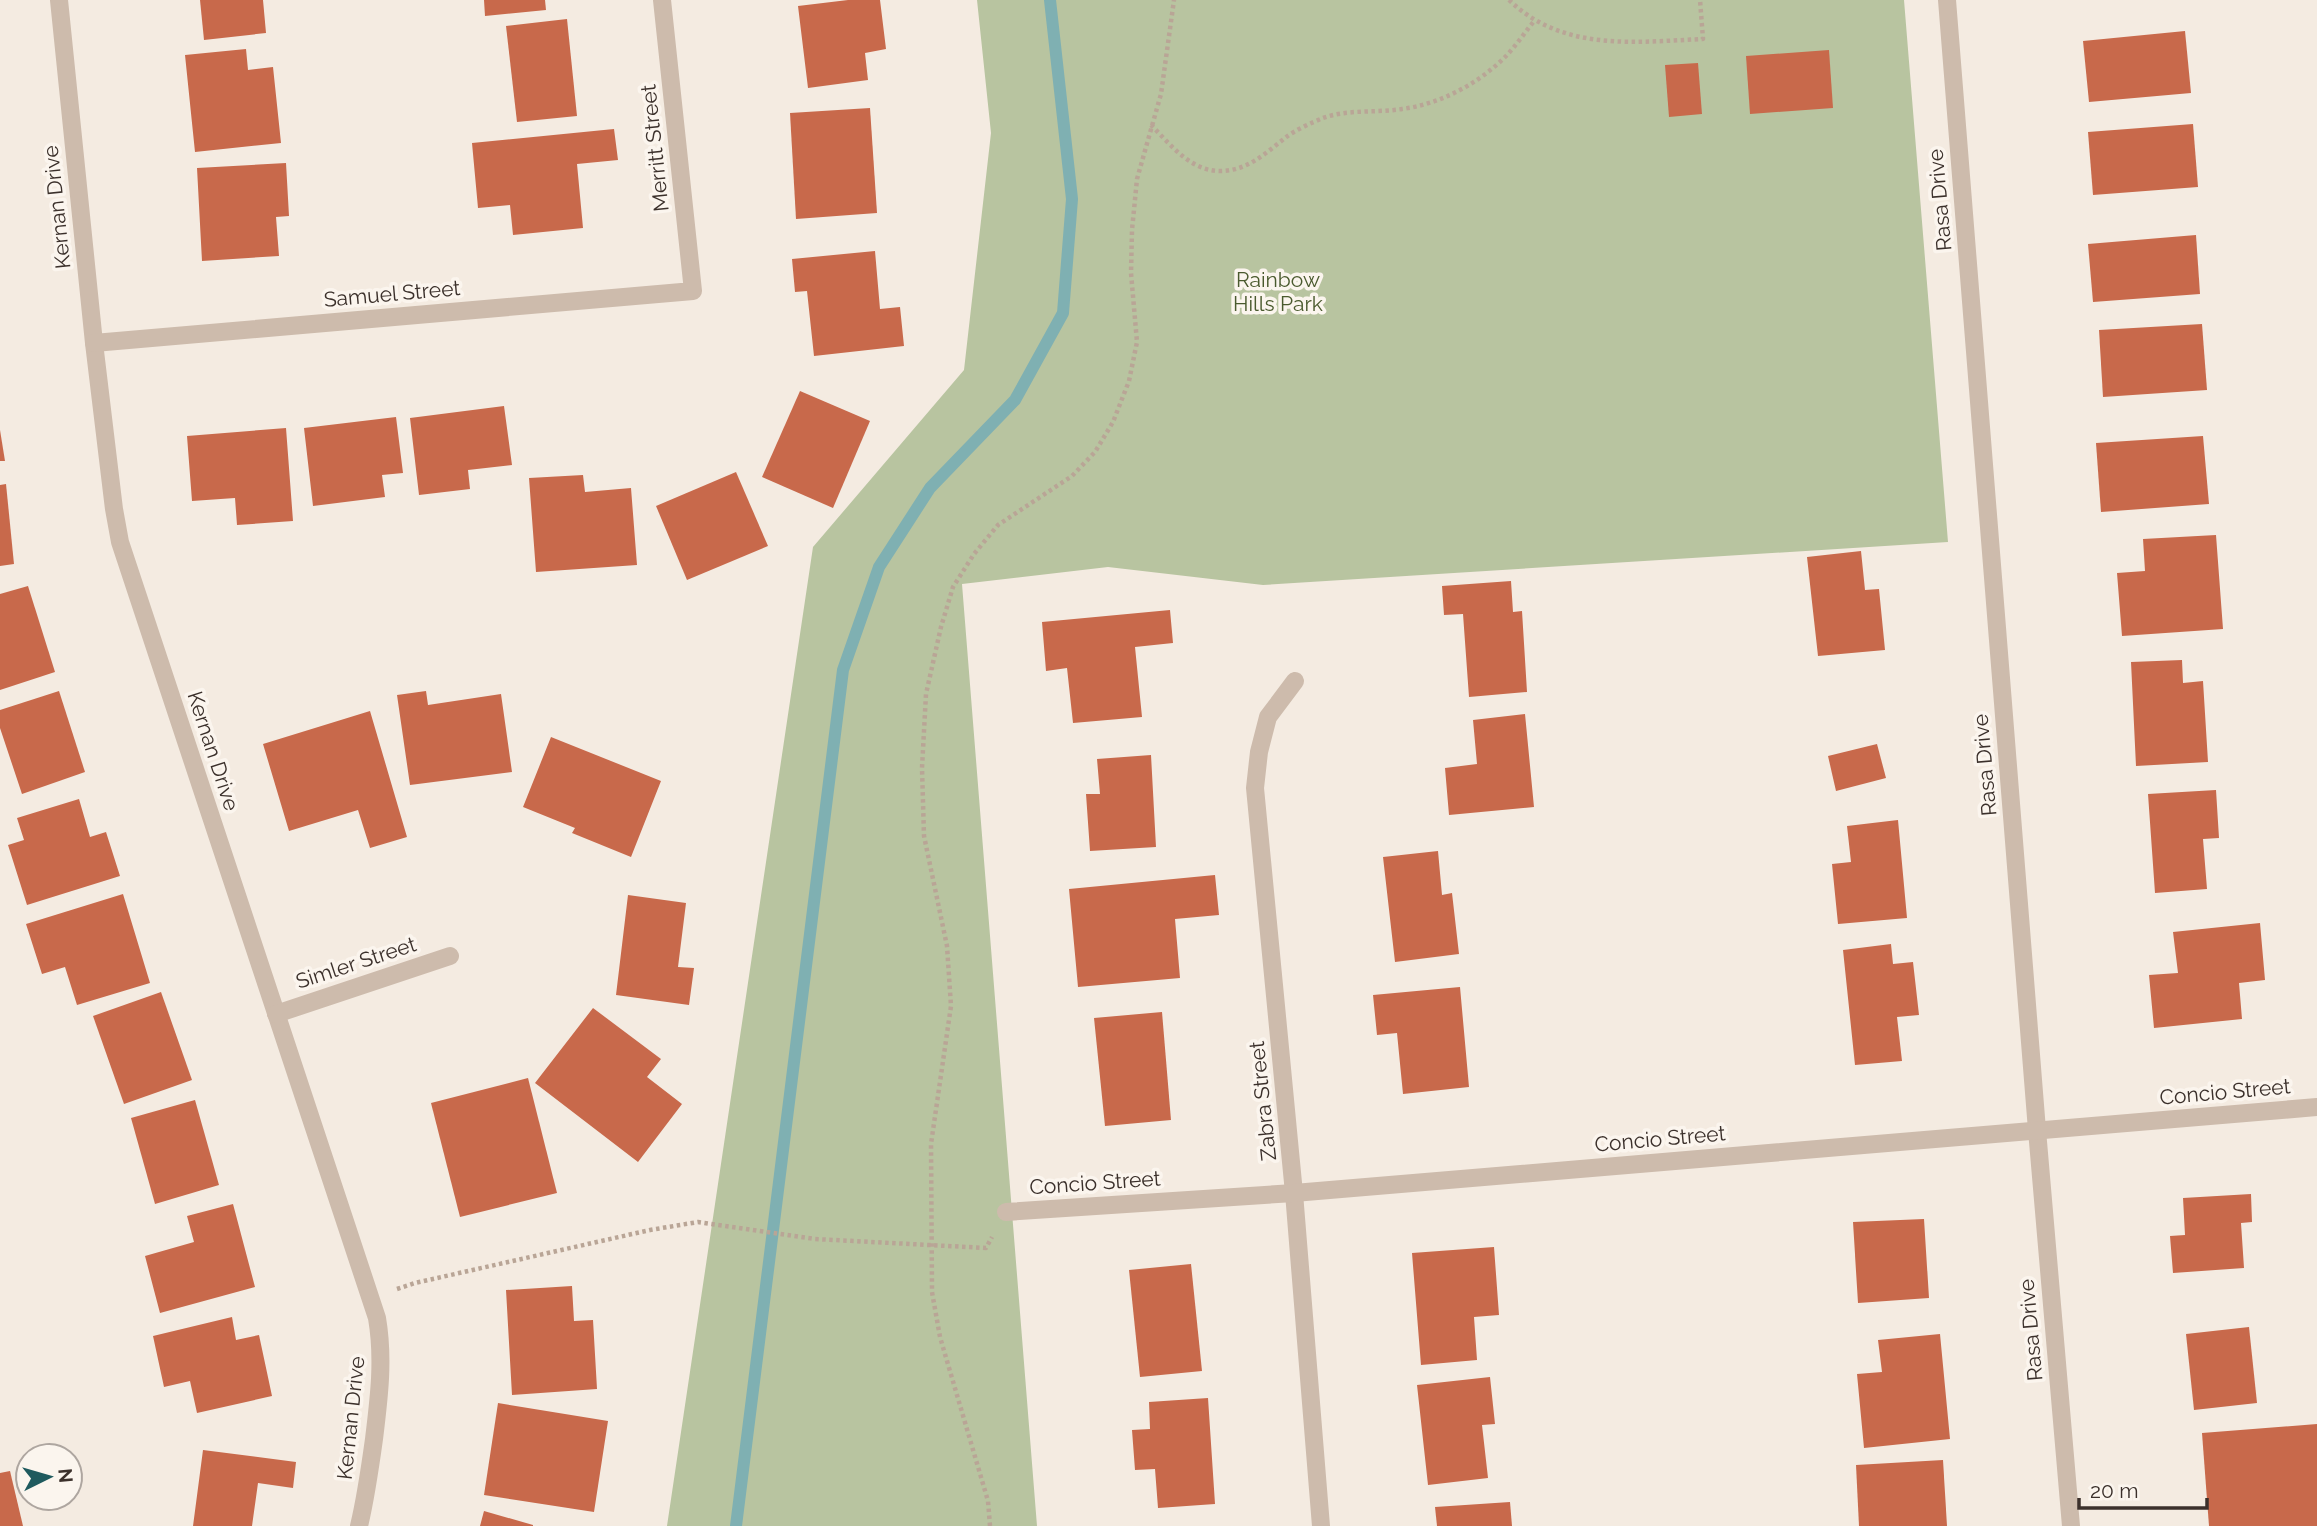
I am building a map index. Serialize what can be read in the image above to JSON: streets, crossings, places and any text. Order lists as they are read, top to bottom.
{
  "streets": {
    "street": [
      "Merritt Street",
      "Rasa Drive",
      "Kernan Drive",
      "Samuel Street",
      "Simler Street",
      "Concio Street",
      "Zabra Street"
    ]
  },
  "crossings": [
    ["Merritt Street", "Samuel Street"],
    ["Rasa Drive", "Concio Street"],
    ["Kernan Drive", "Samuel Street"],
    ["Kernan Drive", "Simler Street"],
    ["Concio Street", "Zabra Street"]
  ],
  "parks": ["Rainbow Hills Park"],
  "scale_bar": "20 m",
  "north": "right"
}
